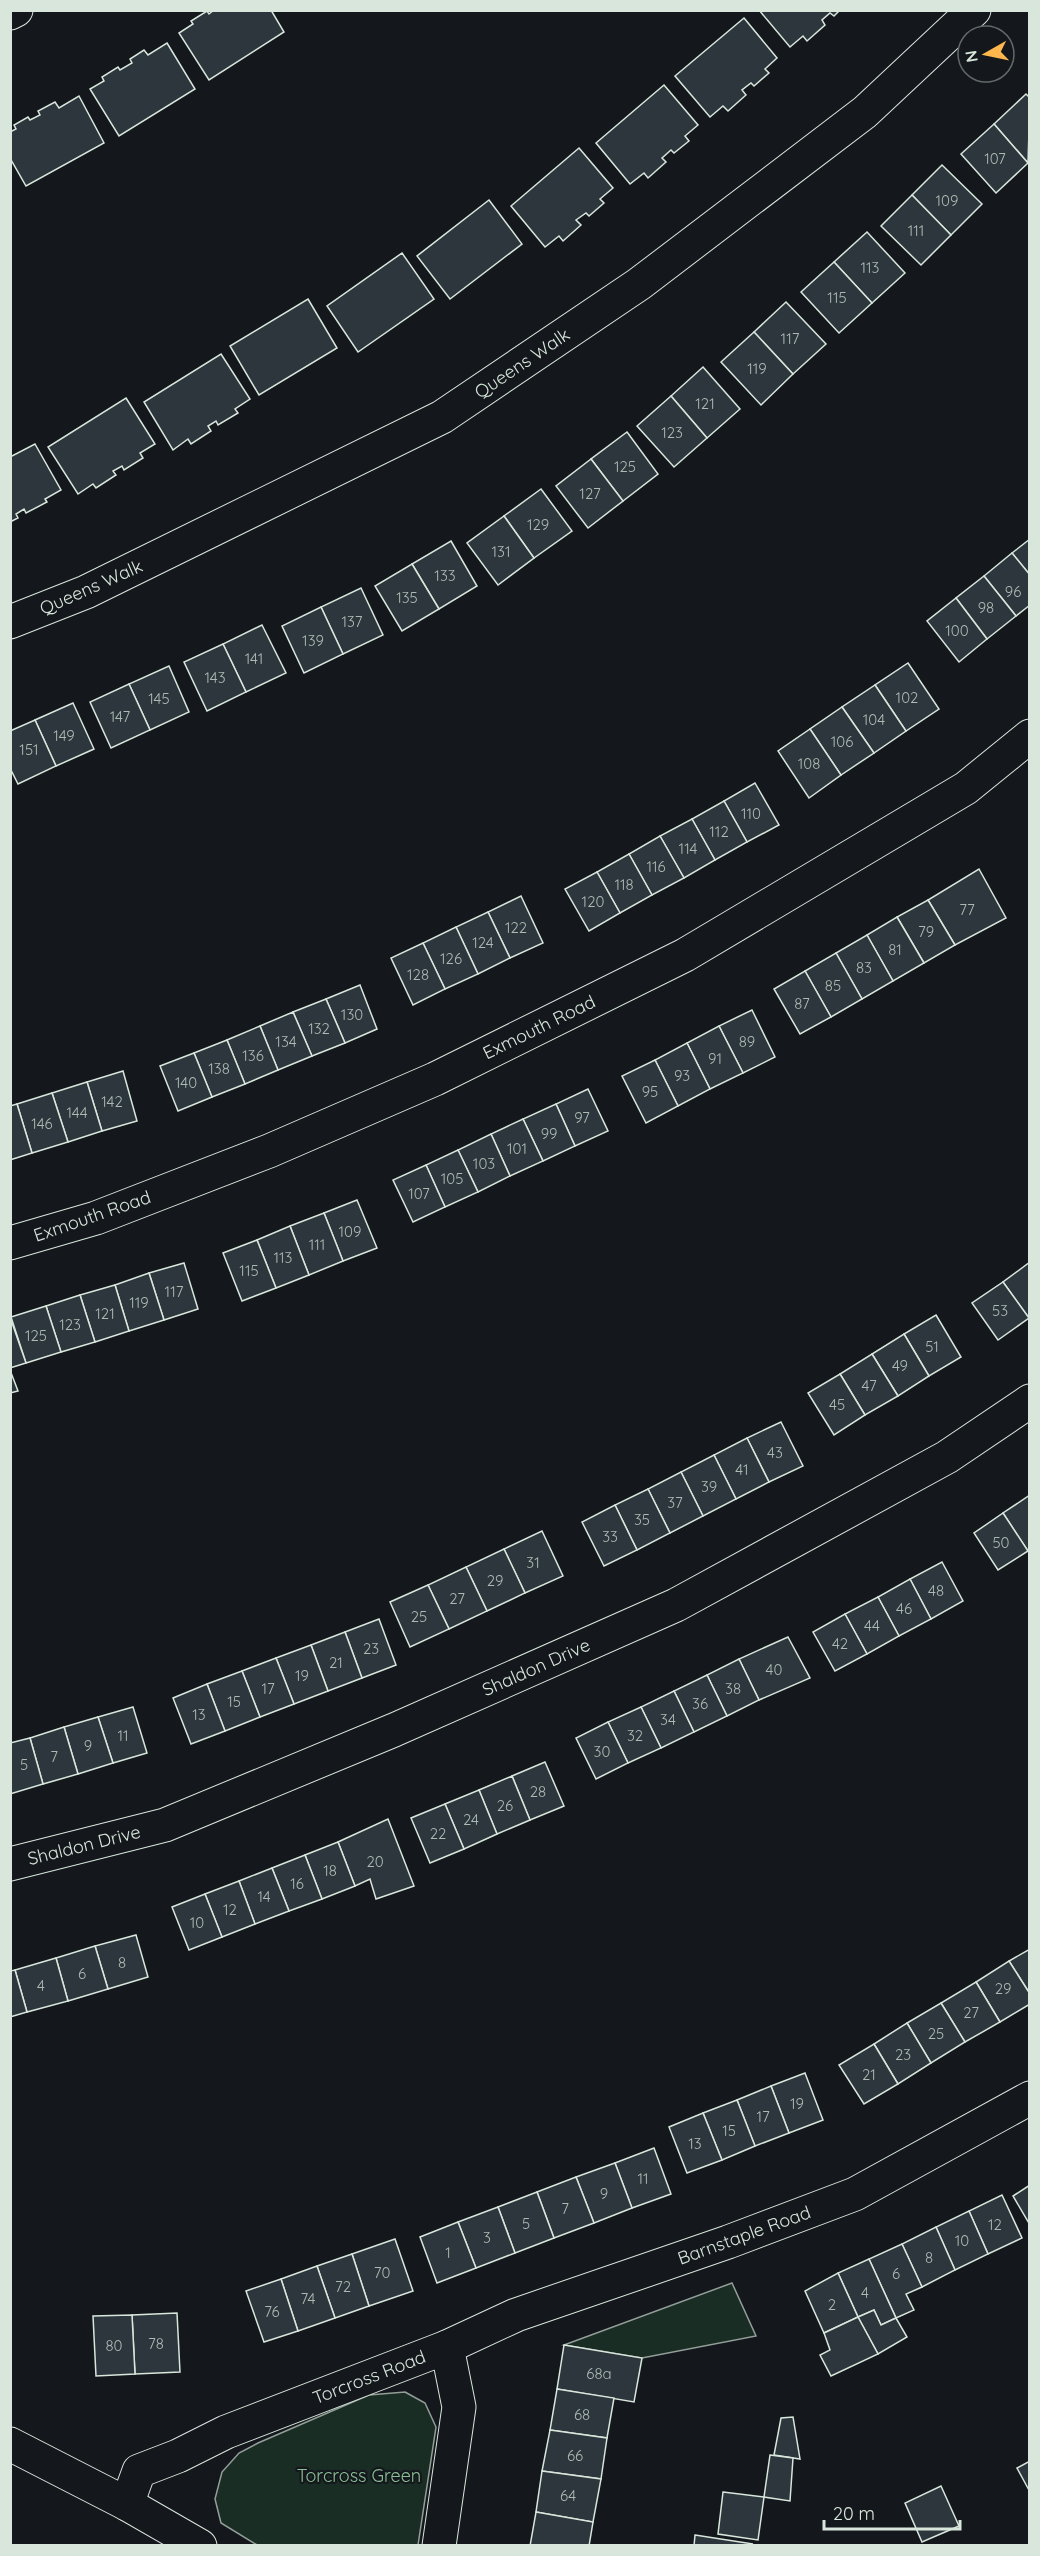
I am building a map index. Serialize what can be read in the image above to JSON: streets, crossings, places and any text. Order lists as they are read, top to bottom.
{
  "streets": {
    "street": [
      "Queens Walk",
      "Exmouth Road",
      "Shaldon Drive",
      "Barnstaple Road",
      "Torcross Road"
    ]
  },
  "crossings": [
    ["Barnstaple Road", "Torcross Road"]
  ],
  "parks": ["Torcross Green"],
  "house_numbers": [
    "107",
    "109",
    "111",
    "113",
    "115",
    "117",
    "119",
    "121",
    "123",
    "125",
    "127",
    "129",
    "131",
    "133",
    "96",
    "135",
    "98",
    "137",
    "100",
    "139",
    "141",
    "143",
    "102",
    "145",
    "147",
    "104",
    "149",
    "106",
    "151",
    "108",
    "110",
    "112",
    "114",
    "116",
    "118",
    "120",
    "77",
    "122",
    "79",
    "124",
    "81",
    "126",
    "83",
    "128",
    "85",
    "87",
    "130",
    "132",
    "134",
    "89",
    "136",
    "91",
    "138",
    "93",
    "140",
    "95",
    "142",
    "144",
    "97",
    "146",
    "99",
    "101",
    "103",
    "105",
    "107",
    "109",
    "111",
    "113",
    "115",
    "117",
    "119",
    "53",
    "121",
    "123",
    "125",
    "51",
    "49",
    "47",
    "45",
    "43",
    "41",
    "39",
    "37",
    "35",
    "33",
    "50",
    "31",
    "29",
    "48",
    "27",
    "46",
    "25",
    "44",
    "42",
    "23",
    "21",
    "40",
    "19",
    "17",
    "38",
    "15",
    "36",
    "13",
    "34",
    "11",
    "32",
    "9",
    "30",
    "7",
    "5",
    "28",
    "26",
    "24",
    "22",
    "20",
    "18",
    "16",
    "14",
    "12",
    "10",
    "8",
    "6",
    "4",
    "29",
    "27",
    "25",
    "23",
    "21",
    "19",
    "17",
    "15",
    "13",
    "11",
    "9",
    "7",
    "5",
    "12",
    "3",
    "10",
    "1",
    "8",
    "70",
    "6",
    "72",
    "4",
    "74",
    "2",
    "76",
    "78",
    "80",
    "68a",
    "68",
    "66",
    "64"
  ],
  "scale_bar": "20 m",
  "north": "left"
}
